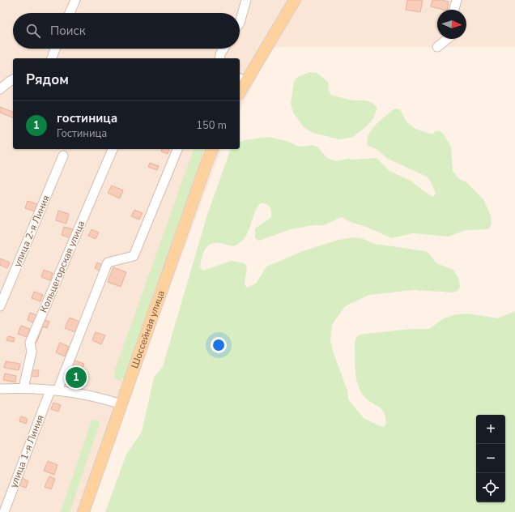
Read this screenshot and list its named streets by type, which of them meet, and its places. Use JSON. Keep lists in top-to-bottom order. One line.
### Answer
{"streets":{"main road":["Шоссейная улица"],"street":["улица 2-я Линия","Кольцегорская улица","улица 1-я Линия"]},"north":"right","page":{"search":"Поиск","heading":"Рядом","list":[{"mark":"1","name":"гостиница","note":"Гостиница","value":"150 m"}],"pins":"1","map_buttons":["+","−"]}}
